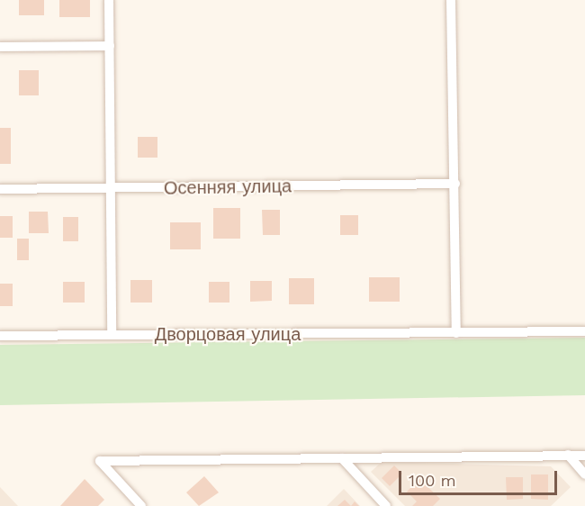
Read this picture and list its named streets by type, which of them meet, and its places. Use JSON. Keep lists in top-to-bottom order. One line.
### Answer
{"streets":{"street":["Осенняя улица","Дворцовая улица"]},"scale_bar":"100 m"}
